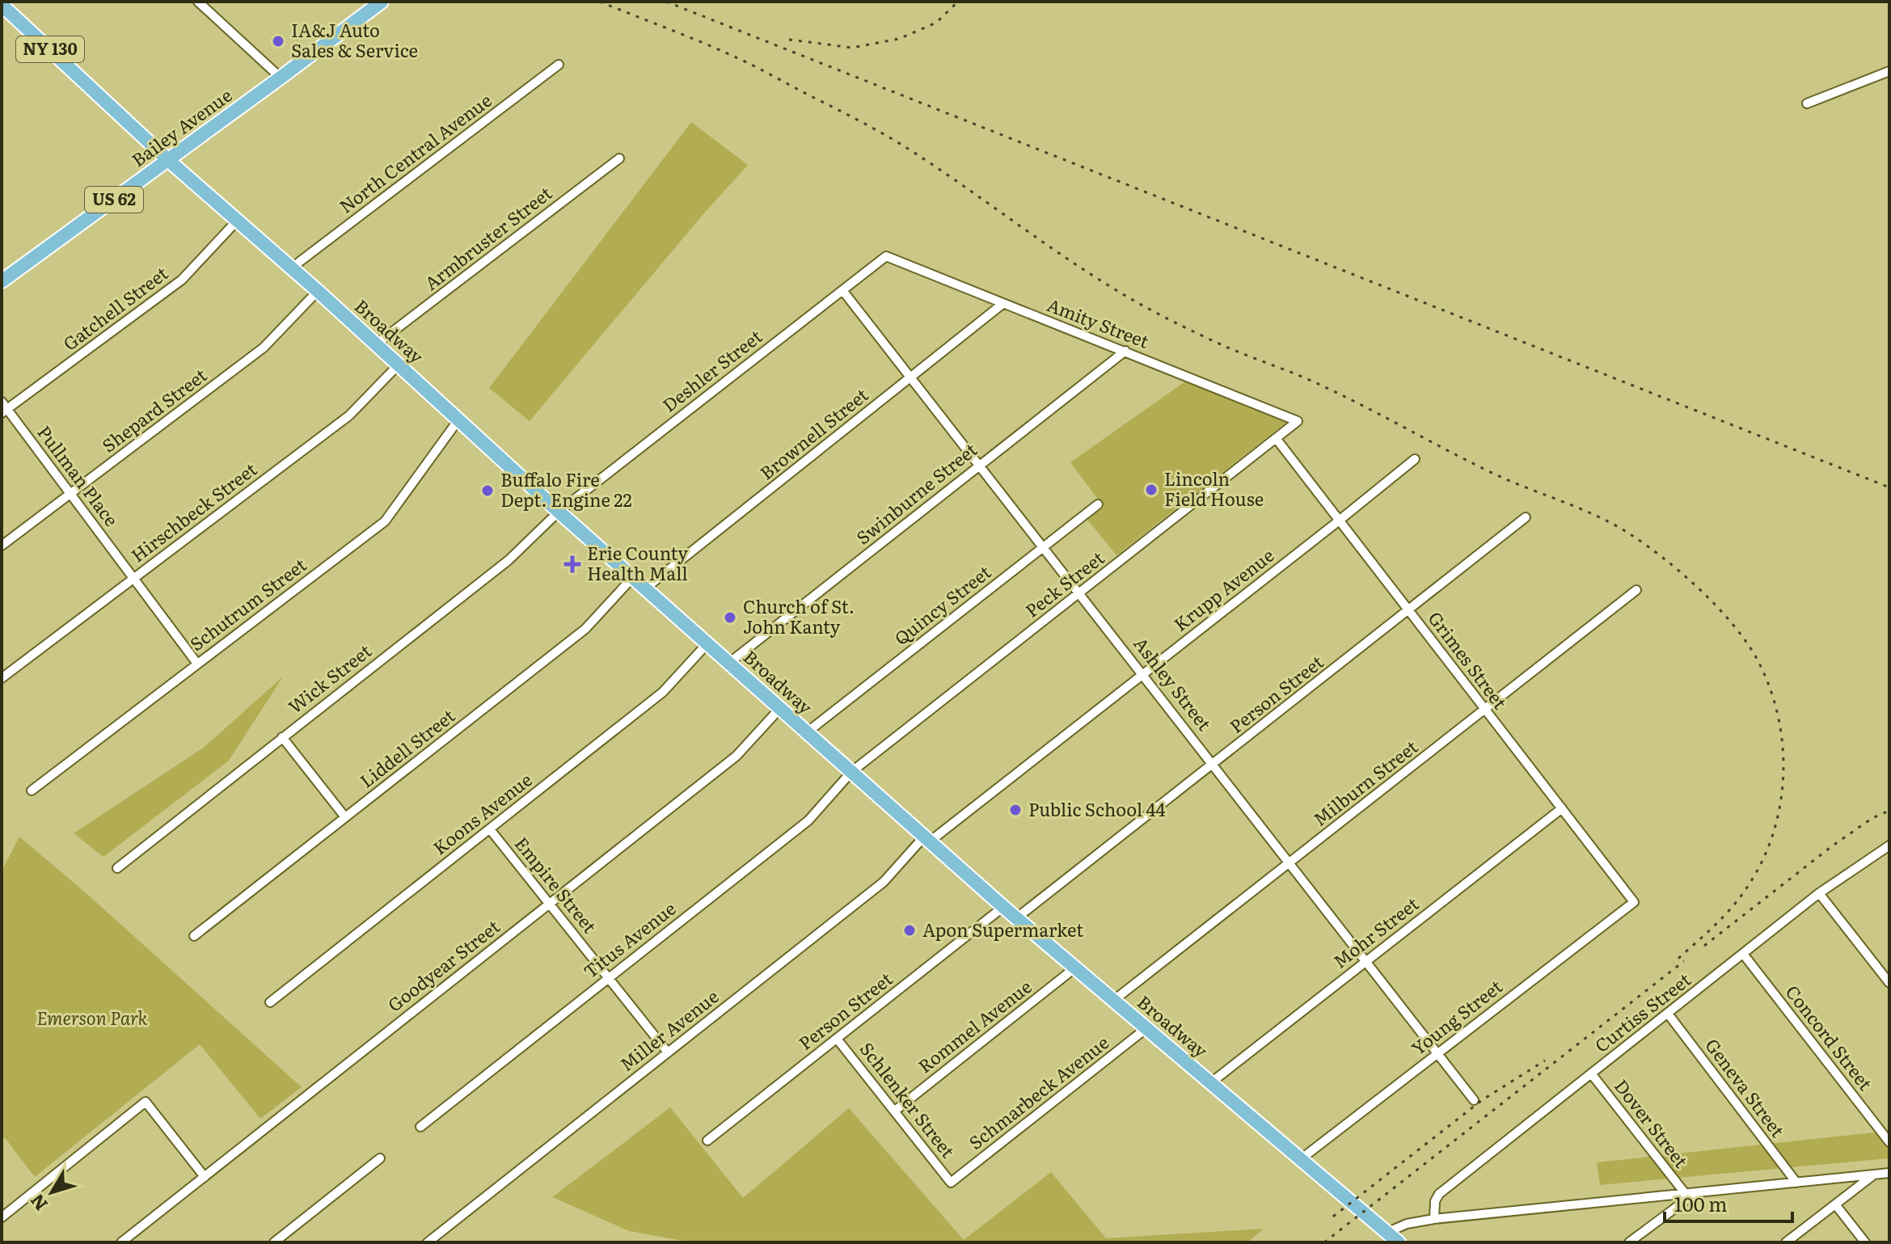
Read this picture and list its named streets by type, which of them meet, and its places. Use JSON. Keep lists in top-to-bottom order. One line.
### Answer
{"streets":{"main road":["NY 130","Bailey Avenue","US 62","Broadway"],"street":["North Central Avenue","Armbruster Street","Gatchell Street","Amity Street","Deshler Street","Shepard Street","Brownell Street","Pullman Place","Swinburne Street","Hirschbeck Street","Peck Street","Krupp Avenue","Schutrum Street","Quincy Street","Grimes Street","Wick Street","Ashley Street","Person Street","Liddell Street","Milburn Street","Koons Avenue","Empire Street","Mohr Street","Titus Avenue","Goodyear Street","Curtiss Street","Young Street","Rommel Avenue","Miller Avenue","Concord Street","Geneva Street","Schmarbeck Avenue","Schlenker Street","Dover Street"]},"crossings":[["Bailey Avenue","Broadway"],["North Central Avenue","Broadway"],["Armbruster Street","Broadway"],["Gatchell Street","Broadway"],["Gatchell Street","Pullman Place"],["Amity Street","Deshler Street"],["Amity Street","Brownell Street"],["Amity Street","Swinburne Street"],["Amity Street","Peck Street"],["Broadway","Deshler Street"],["Broadway","Shepard Street"],["Broadway","Brownell Street"],["Broadway","Swinburne Street"],["Broadway","Hirschbeck Street"],["Broadway","Peck Street"],["Broadway","Krupp Avenue"],["Broadway","Schutrum Street"],["Broadway","Quincy Street"],["Broadway","Wick Street"],["Broadway","Person Street"],["Broadway","Liddell Street"],["Broadway","Milburn Street"],["Broadway","Koons Avenue"],["Broadway","Mohr Street"],["Broadway","Titus Avenue"],["Broadway","Goodyear Street"],["Broadway","Young Street"],["Broadway","Rommel Avenue"],["Broadway","Miller Avenue"],["Broadway","Schmarbeck Avenue"],["Deshler Street","Wick Street"],["Deshler Street","Ashley Street"],["Shepard Street","Pullman Place"],["Brownell Street","Ashley Street"],["Pullman Place","Hirschbeck Street"],["Pullman Place","Schutrum Street"],["Swinburne Street","Ashley Street"],["Peck Street","Grimes Street"],["Peck Street","Ashley Street"],["Peck Street","Titus Avenue"],["Krupp Avenue","Grimes Street"],["Krupp Avenue","Ashley Street"],["Krupp Avenue","Miller Avenue"],["Quincy Street","Ashley Street"],["Grimes Street","Person Street"],["Grimes Street","Milburn Street"],["Grimes Street","Mohr Street"],["Grimes Street","Young Street"],["Ashley Street","Person Street"],["Ashley Street","Milburn Street"],["Ashley Street","Mohr Street"],["Ashley Street","Young Street"],["Person Street","Schlenker Street"],["Koons Avenue","Empire Street"],["Empire Street","Titus Avenue"],["Empire Street","Goodyear Street"],["Empire Street","Miller Avenue"],["Curtiss Street","Concord Street"],["Curtiss Street","Geneva Street"],["Curtiss Street","Dover Street"],["Rommel Avenue","Schlenker Street"],["Schmarbeck Avenue","Schlenker Street"]],"parks":["Emerson Park"],"places":{"other":["IA&J Auto Sales & Service","Lincoln Field House","Buffalo Fire Dept. Engine 22","Church of St. John Kanty","Public School 44","Apon Supermarket"],"health":["Erie County Health Mall"]},"scale_bar":"100 m","north":"bottom left"}
